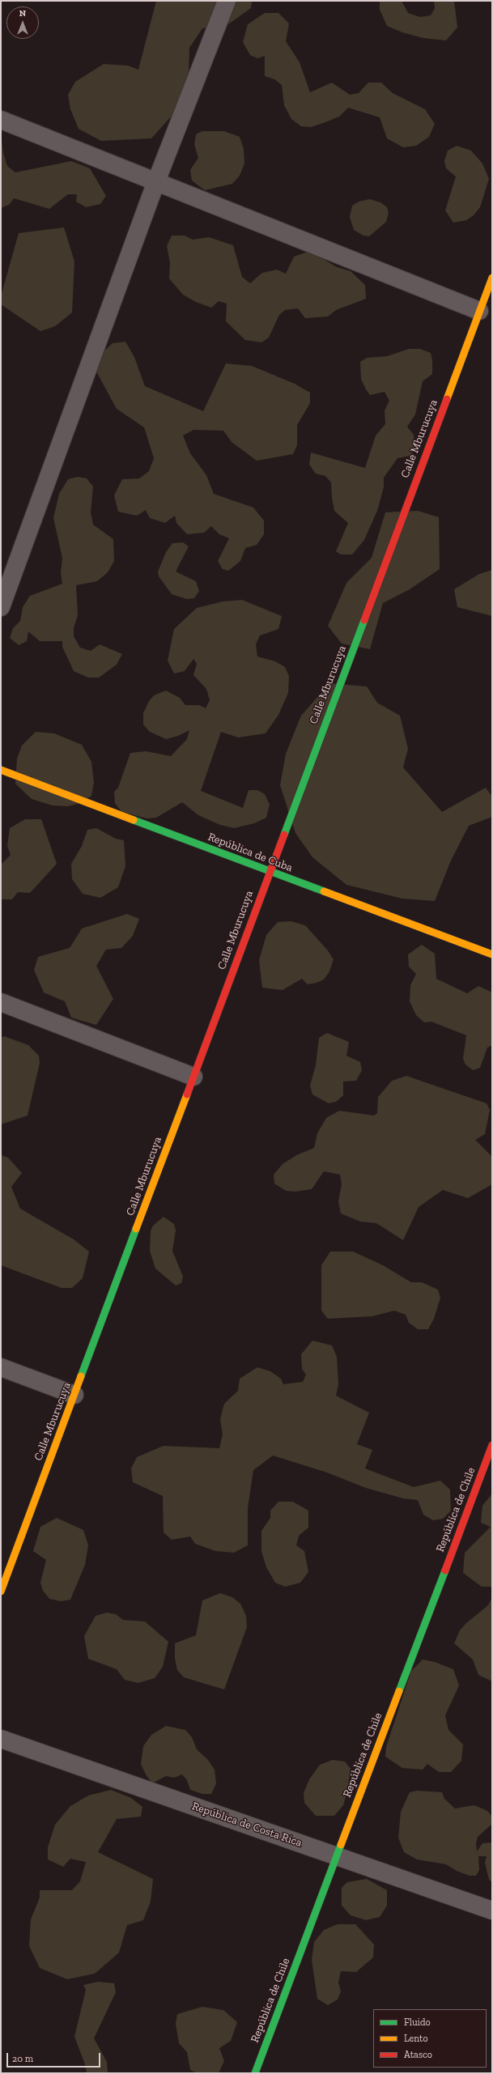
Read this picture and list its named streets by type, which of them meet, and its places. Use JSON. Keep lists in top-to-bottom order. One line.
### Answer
{"streets":{"street":["Calle Mburucuya","República de Cuba","República de Chile","República de Costa Rica"]},"crossings":[["Calle Mburucuya","República de Cuba"],["República de Chile","República de Costa Rica"]],"legend":["Fluido","Lento","Atasco"],"scale_bar":"20 m","north":"top"}
